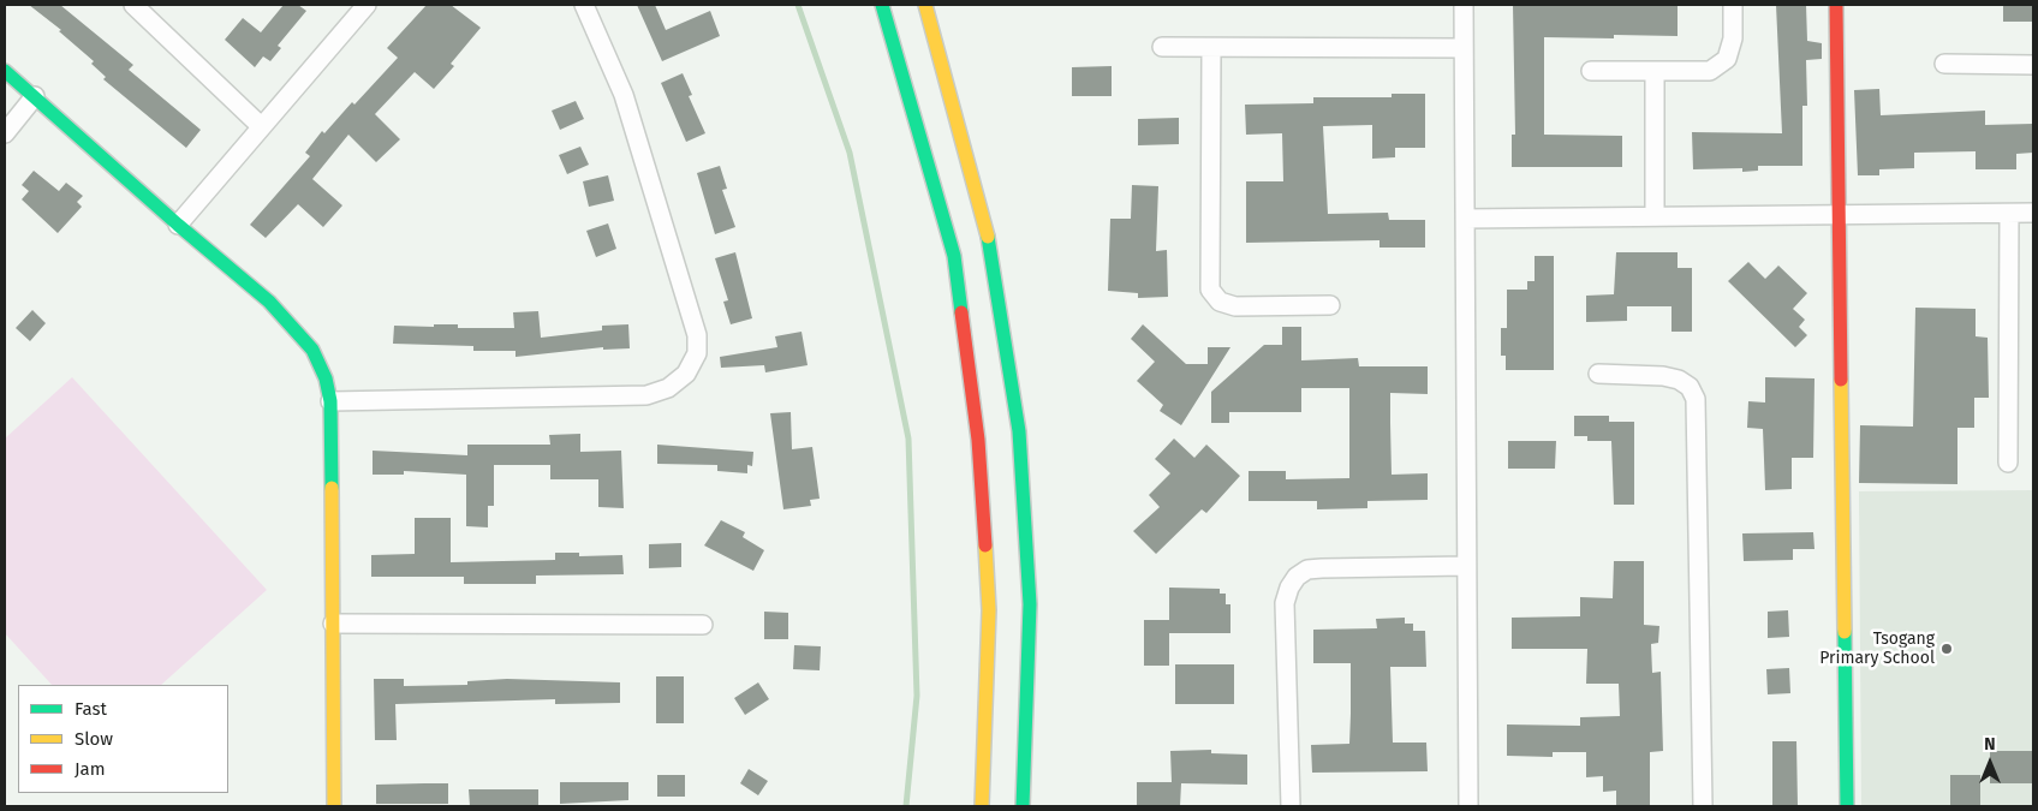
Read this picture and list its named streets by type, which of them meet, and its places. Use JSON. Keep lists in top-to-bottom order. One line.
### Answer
{"places":["Tsogang Primary School"],"legend":["Fast","Slow","Jam"],"north":"top"}
